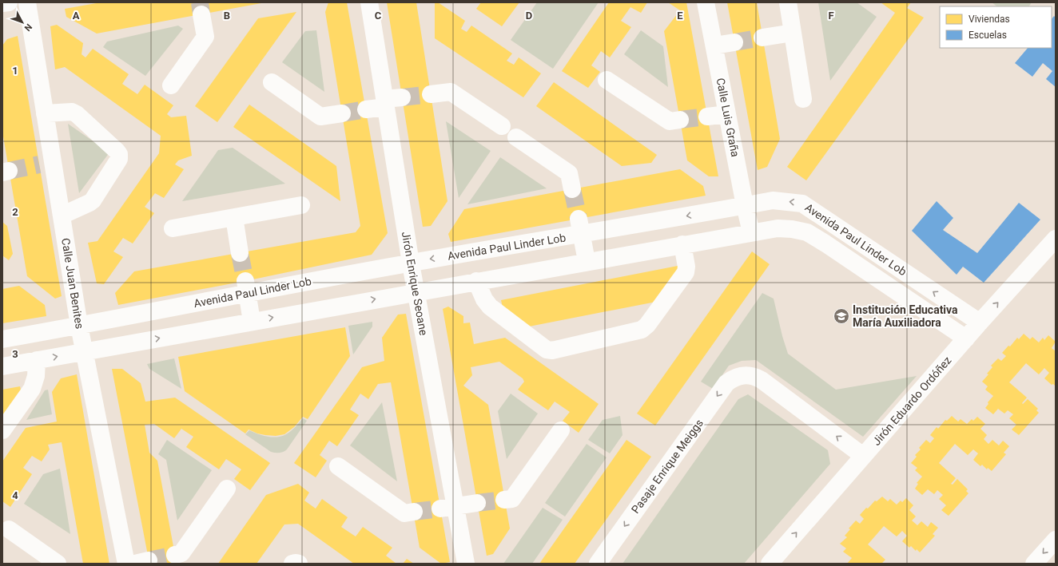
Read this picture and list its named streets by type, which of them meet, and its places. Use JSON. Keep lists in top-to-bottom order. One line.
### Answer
{"streets":{"street":["Calle Luis Graña","Avenida Paul Linder Lob","Calle Juan Benites","Jirón Enrique Seoane","Jirón Eduardo Ordóñez","Pasaje Enrique Meiggs"]},"crossings":[["Calle Luis Graña","Avenida Paul Linder Lob"],["Avenida Paul Linder Lob","Calle Juan Benites"],["Avenida Paul Linder Lob","Jirón Enrique Seoane"],["Avenida Paul Linder Lob","Jirón Eduardo Ordóñez"],["Jirón Eduardo Ordóñez","Pasaje Enrique Meiggs"]],"one_way":["Jirón Eduardo Ordóñez"],"places":{"school or university":["Institución Educativa María Auxiliadora"]},"legend":["Viviendas","Escuelas"],"north":"bottom right","grid":{"columns":["A","B","C","D","E","F"],"rows":["1","2","3","4"]}}
